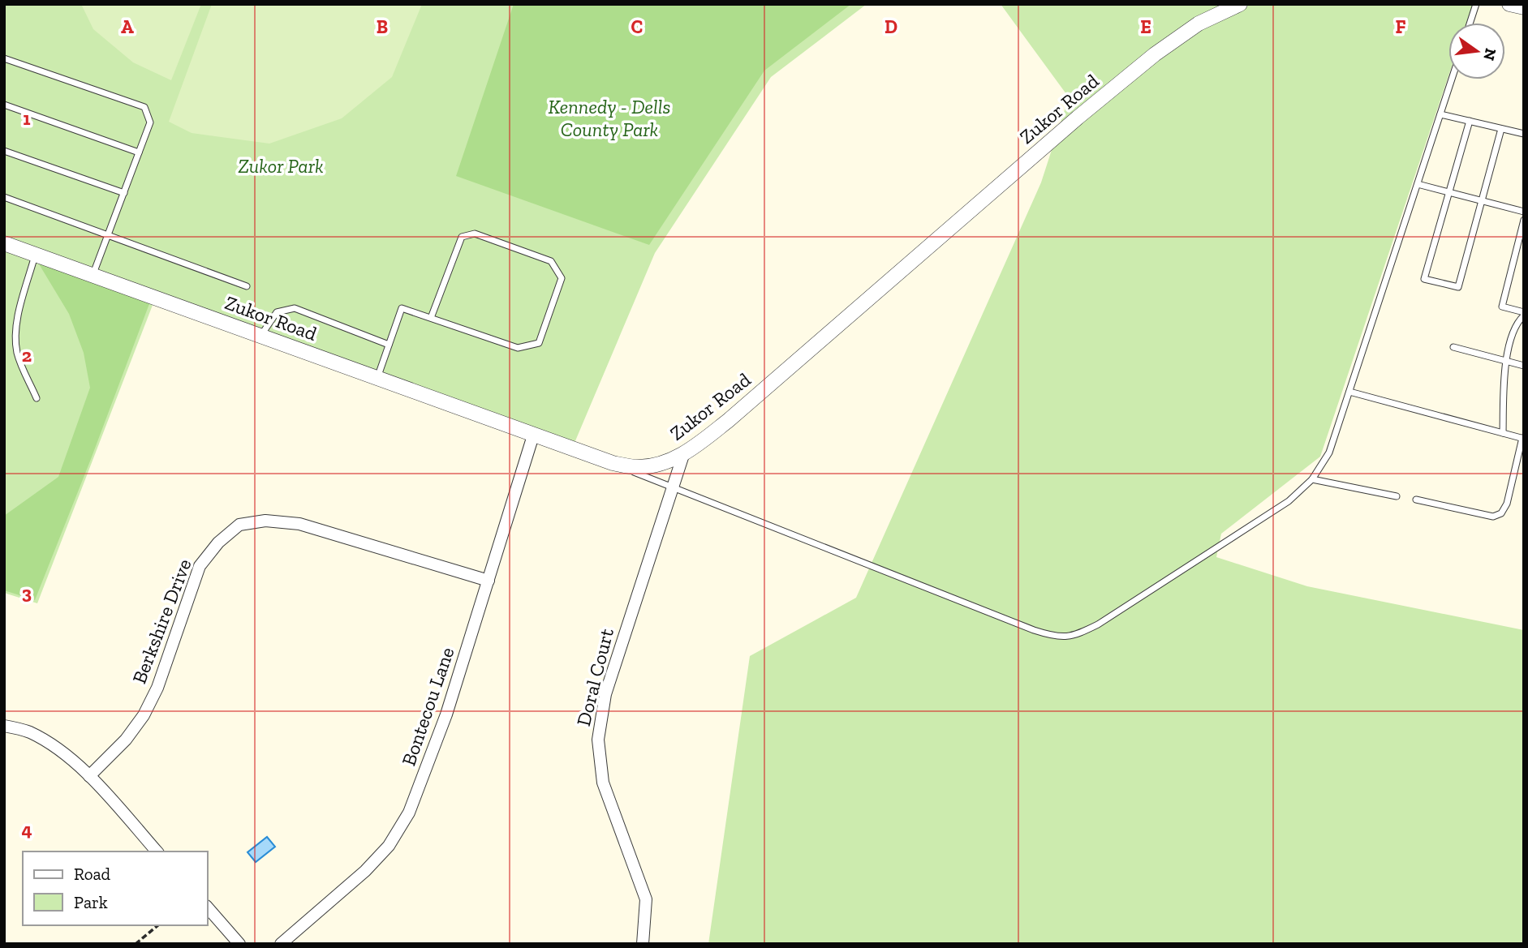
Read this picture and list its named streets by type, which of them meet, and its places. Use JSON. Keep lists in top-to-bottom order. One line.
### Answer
{"streets":{"street":["Zukor Road","Berkshire Drive","Doral Court","Bontecou Lane"]},"crossings":[["Zukor Road","Doral Court"],["Zukor Road","Bontecou Lane"],["Berkshire Drive","Bontecou Lane"]],"parks":["Kennedy - Dells County Park","Zukor Park"],"legend":["Road","Park"],"north":"right","grid":{"columns":["A","B","C","D","E","F"],"rows":["1","2","3","4"]}}
